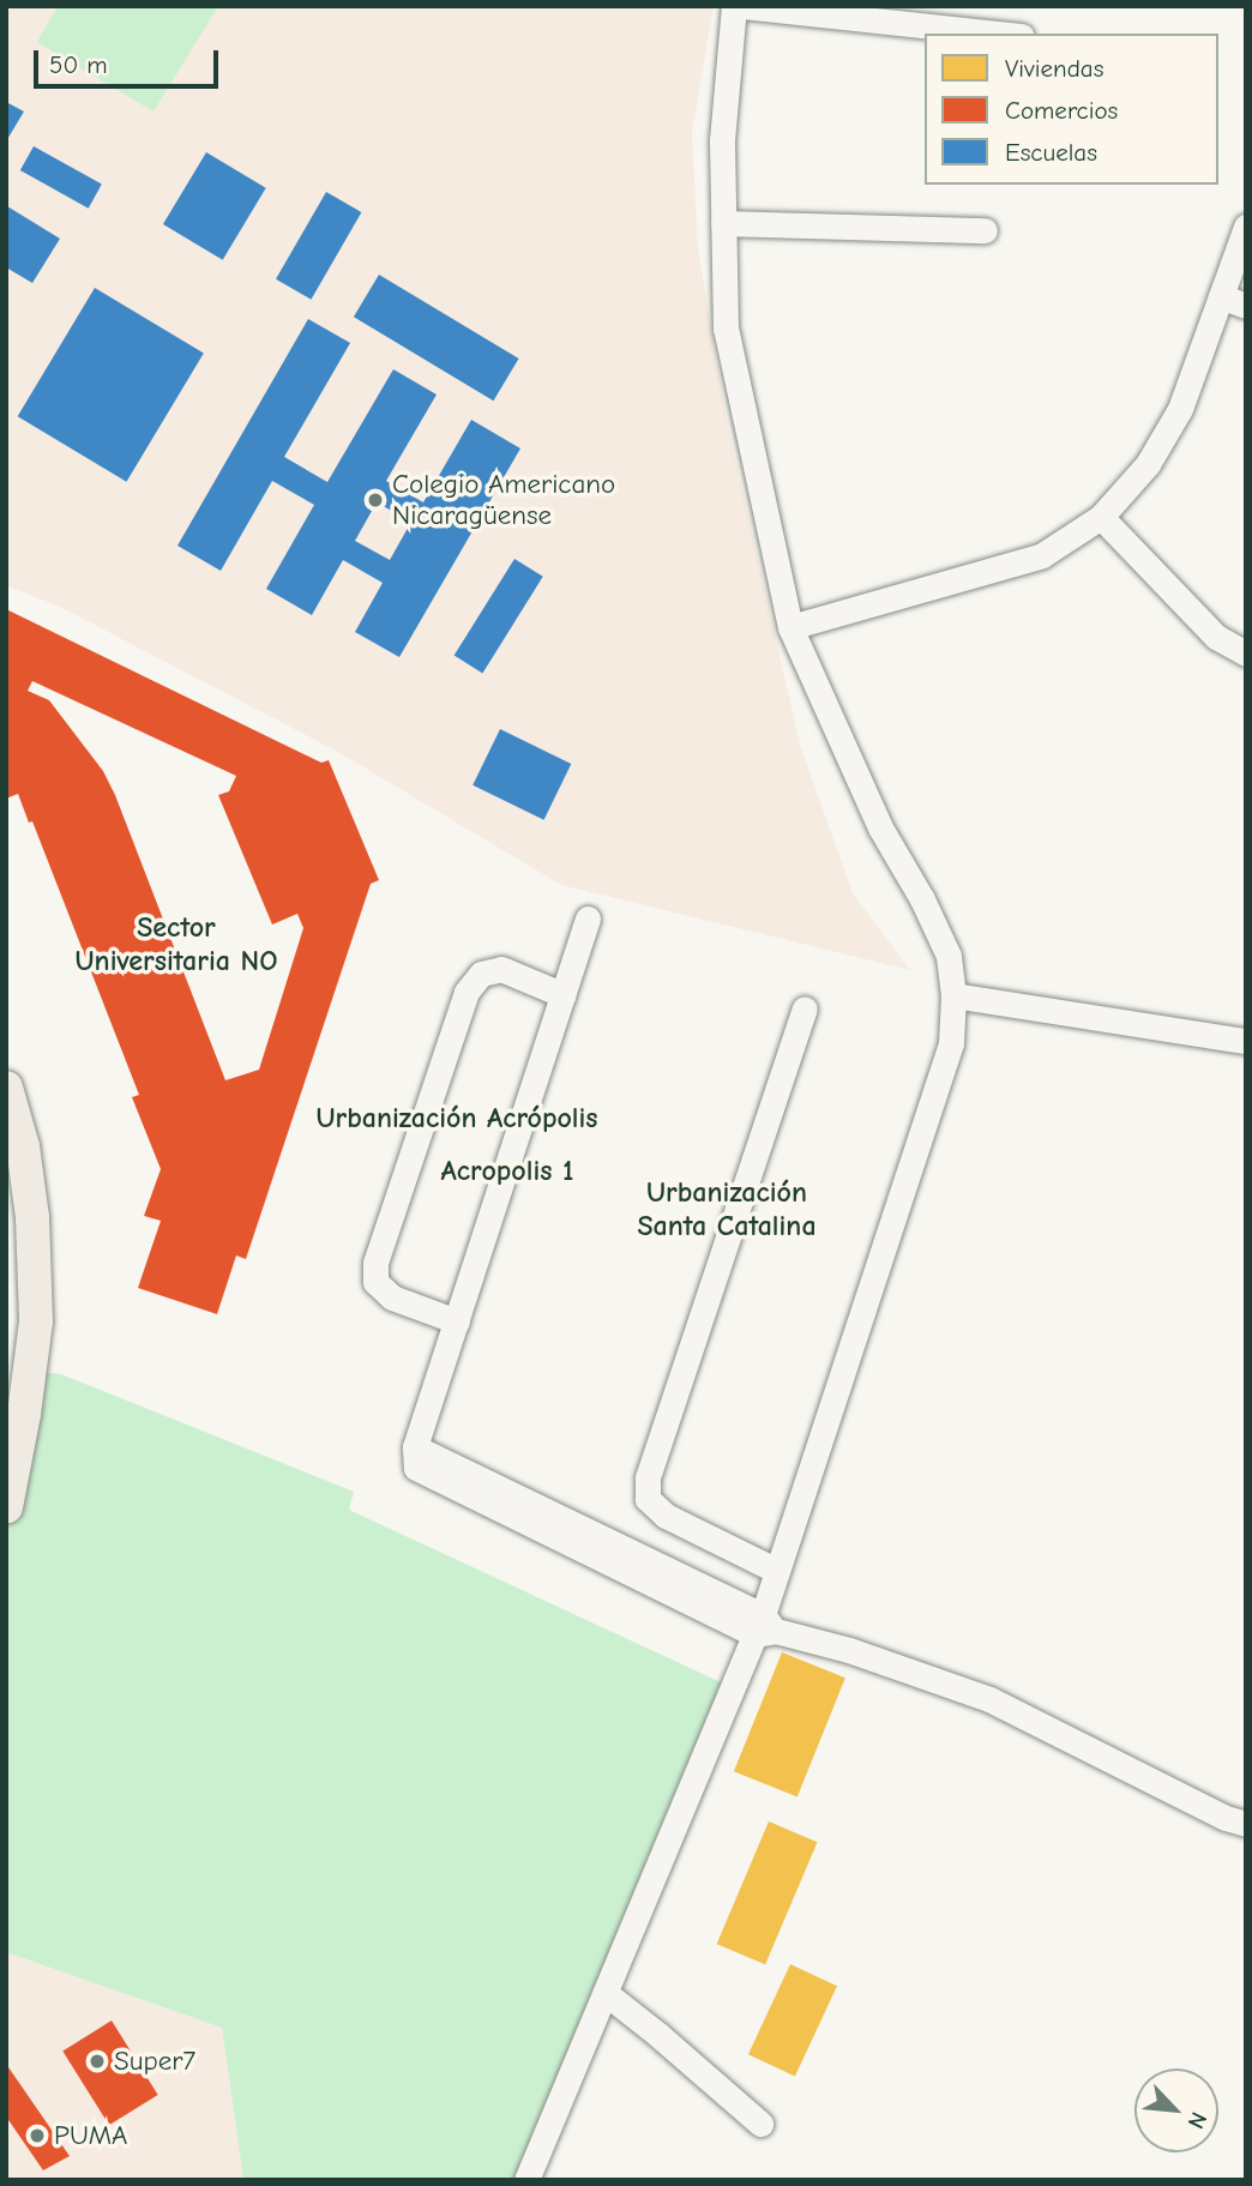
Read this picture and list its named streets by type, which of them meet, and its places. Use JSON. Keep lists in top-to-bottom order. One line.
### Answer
{"districts":["Sector Universitaria NO","Urbanización Acrópolis","Acropolis 1","Urbanización Santa Catalina"],"places":["Colegio Americano Nicaragüense","Super7","PUMA"],"legend":["Viviendas","Comercios","Escuelas"],"scale_bar":"50 m","north":"bottom right"}
